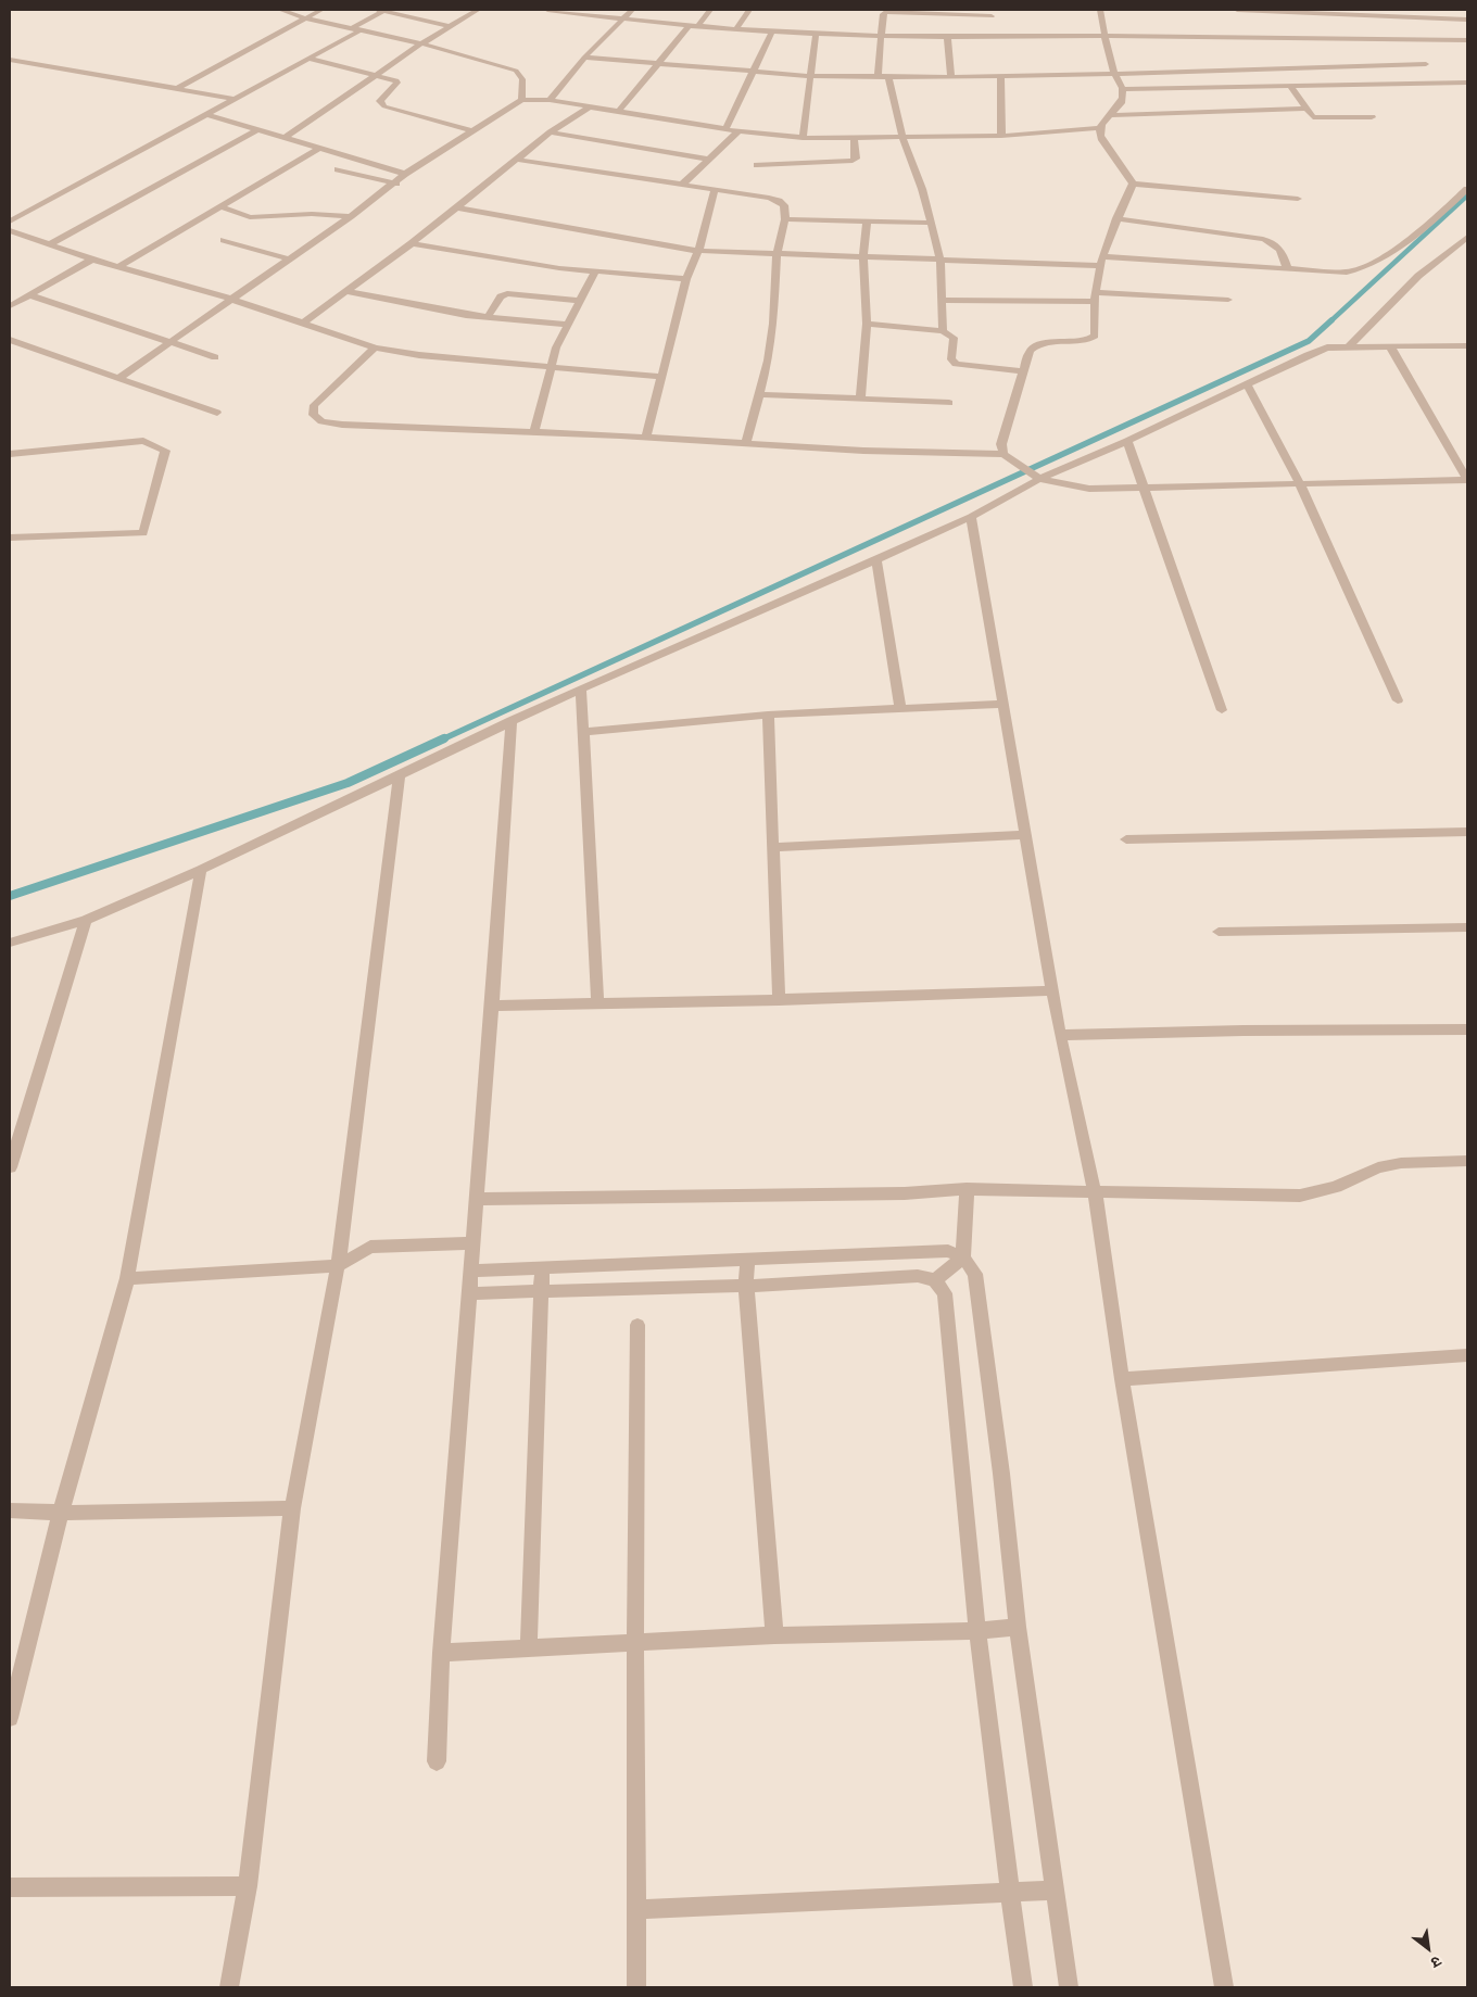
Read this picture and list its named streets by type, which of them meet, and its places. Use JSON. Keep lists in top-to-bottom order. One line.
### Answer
{"north":"bottom right"}
